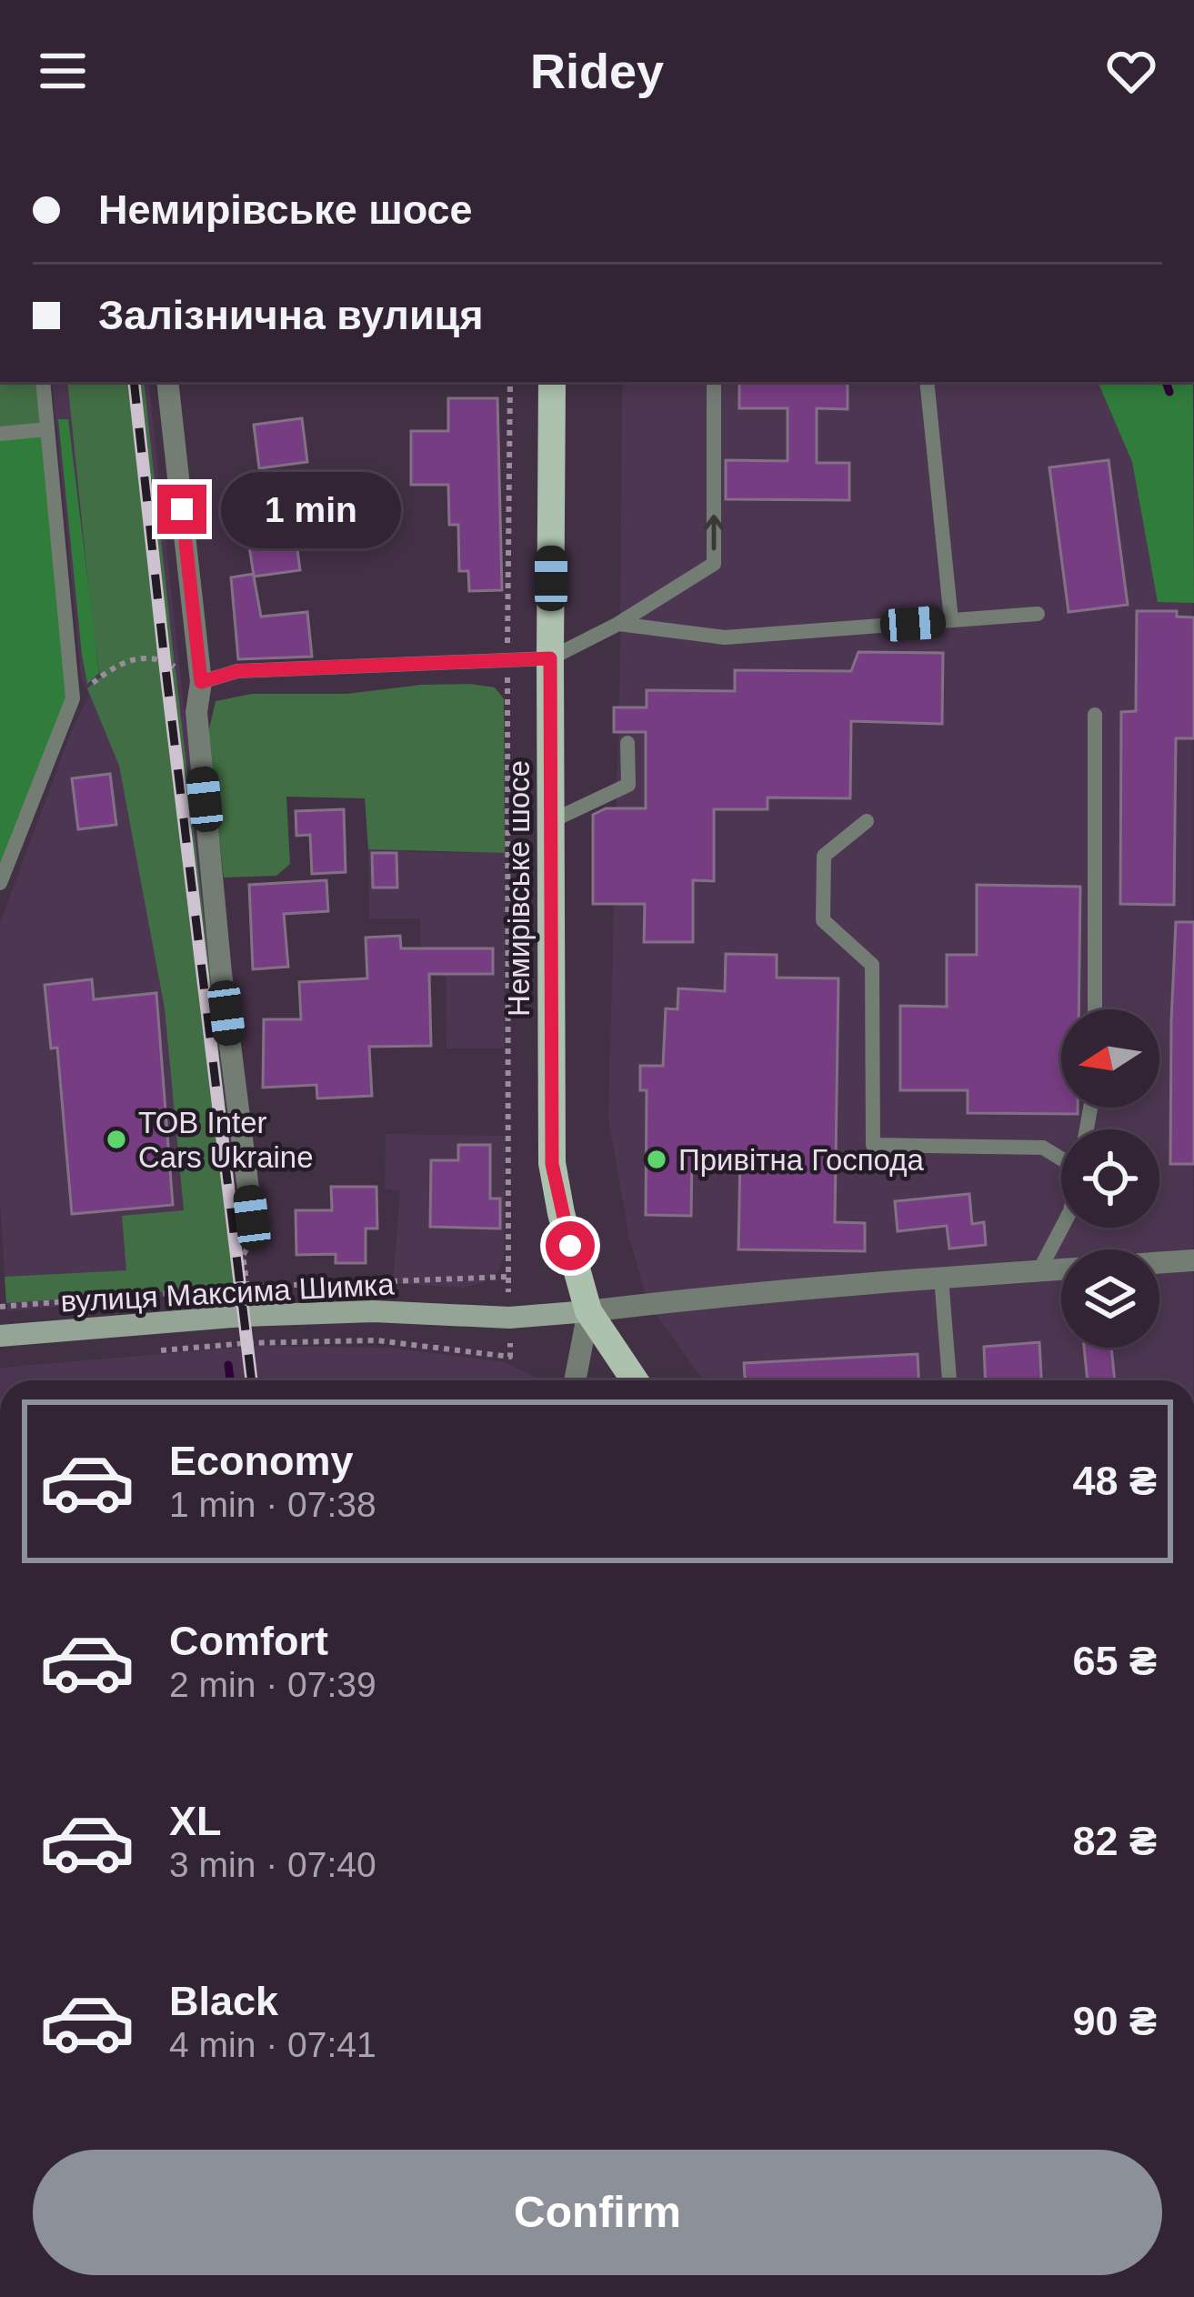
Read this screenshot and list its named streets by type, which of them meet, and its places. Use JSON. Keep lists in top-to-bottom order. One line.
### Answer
{"streets":{"main road":["Немирівське шосе","вулиця Максима Шимка"]},"crossings":[["Немирівське шосе","вулиця Максима Шимка"]],"places":["ТОВ Inter Cars Ukraine","Привітна Господа"],"north":"left","page":{"header":"Ridey","banner":["Немирівське шосе","Залізнична вулиця"],"bubble":"1 min","list":[{"name":"Economy","note":"1 min · 07:38","value":"48 ₴"},{"name":"Comfort","note":"2 min · 07:39","value":"65 ₴"},{"name":"XL","note":"3 min · 07:40","value":"82 ₴"},{"name":"Black","note":"4 min · 07:41","value":"90 ₴"}],"buttons":"Confirm"}}
